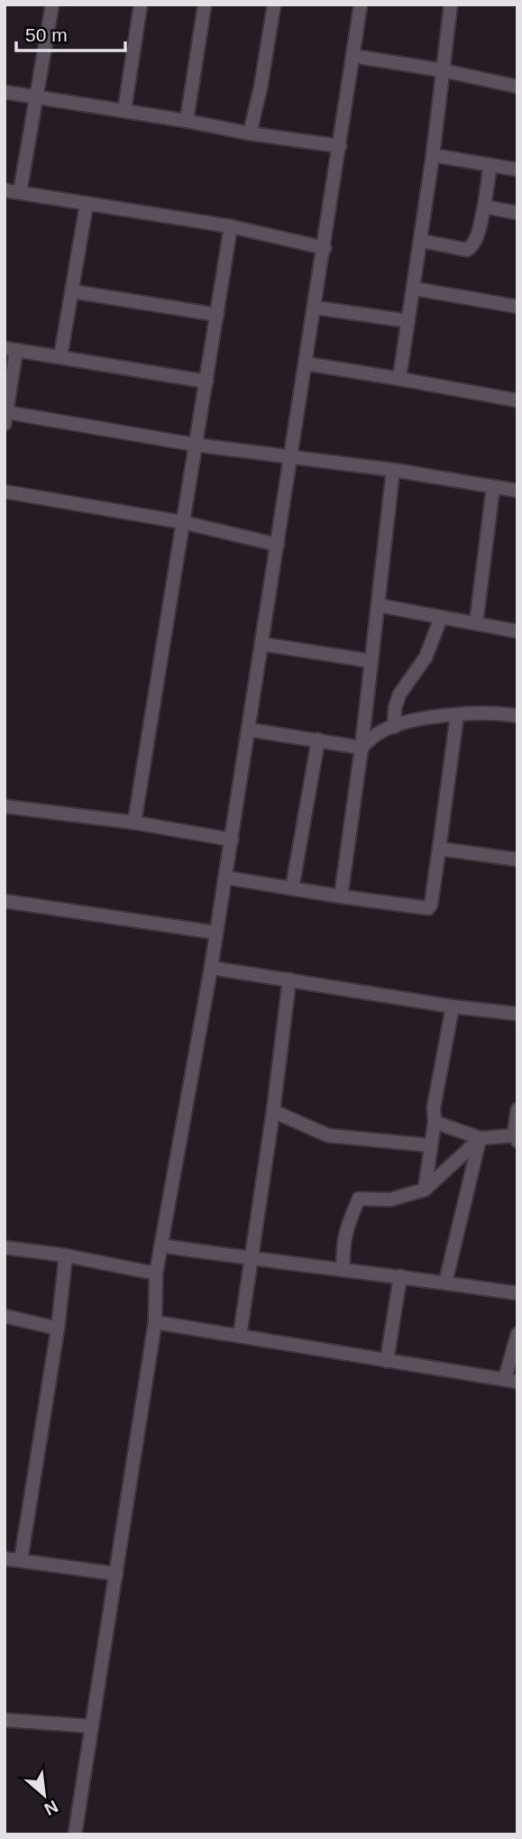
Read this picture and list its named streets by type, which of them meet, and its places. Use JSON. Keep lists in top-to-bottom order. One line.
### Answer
{"scale_bar":"50 m","north":"bottom right"}
